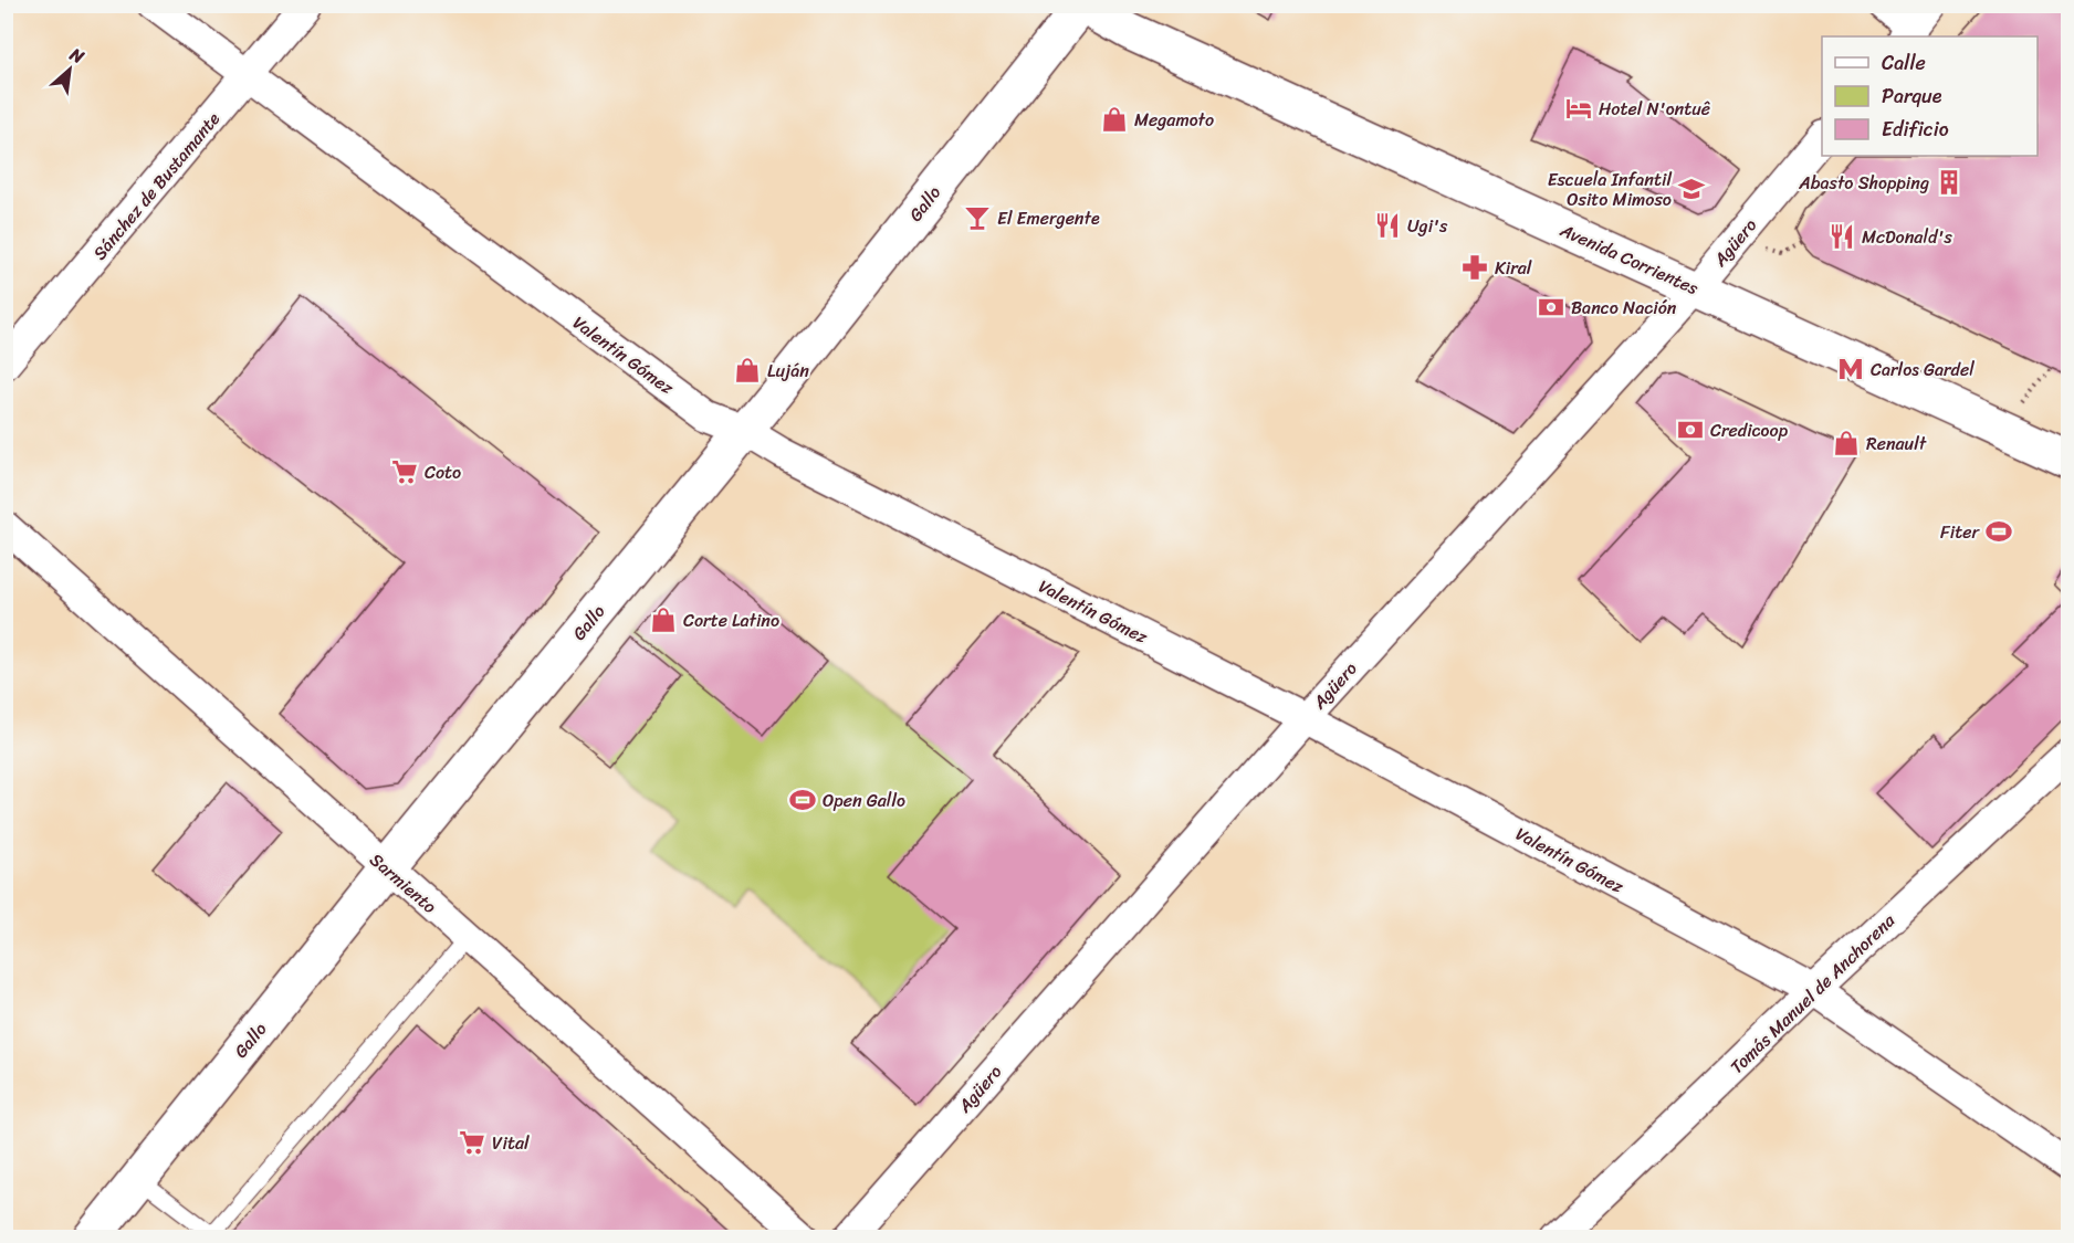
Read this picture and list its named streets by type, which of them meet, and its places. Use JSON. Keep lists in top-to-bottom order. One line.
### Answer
{"streets":{"main road":["Gallo","Avenida Corrientes"],"street":["Sánchez de Bustamante","Agüero","Valentín Gómez","Sarmiento","Tomás Manuel de Anchorena"]},"crossings":[["Sánchez de Bustamante","Valentín Gómez"],["Gallo","Avenida Corrientes"],["Gallo","Valentín Gómez"],["Gallo","Sarmiento"],["Agüero","Avenida Corrientes"],["Agüero","Valentín Gómez"],["Valentín Gómez","Tomás Manuel de Anchorena"]],"places":{"hotel":["Hotel N'ontuê"],"shop":["Megamoto","Luján","Renault","Corte Latino"],"building":["Abasto Shopping"],"school or university":["Escuela Infantil Osito Mimoso"],"bar":["El Emergente"],"restaurant":["Ugi's","McDonald's"],"pharmacy":["Kiral"],"bank":["Banco Nación","Credicoop"],"metro station":["Carlos Gardel"],"supermarket":["Coto","Vital"],"sports":["Fiter","Open Gallo"]},"legend":["Calle","Parque","Edificio"],"north":"top right"}
